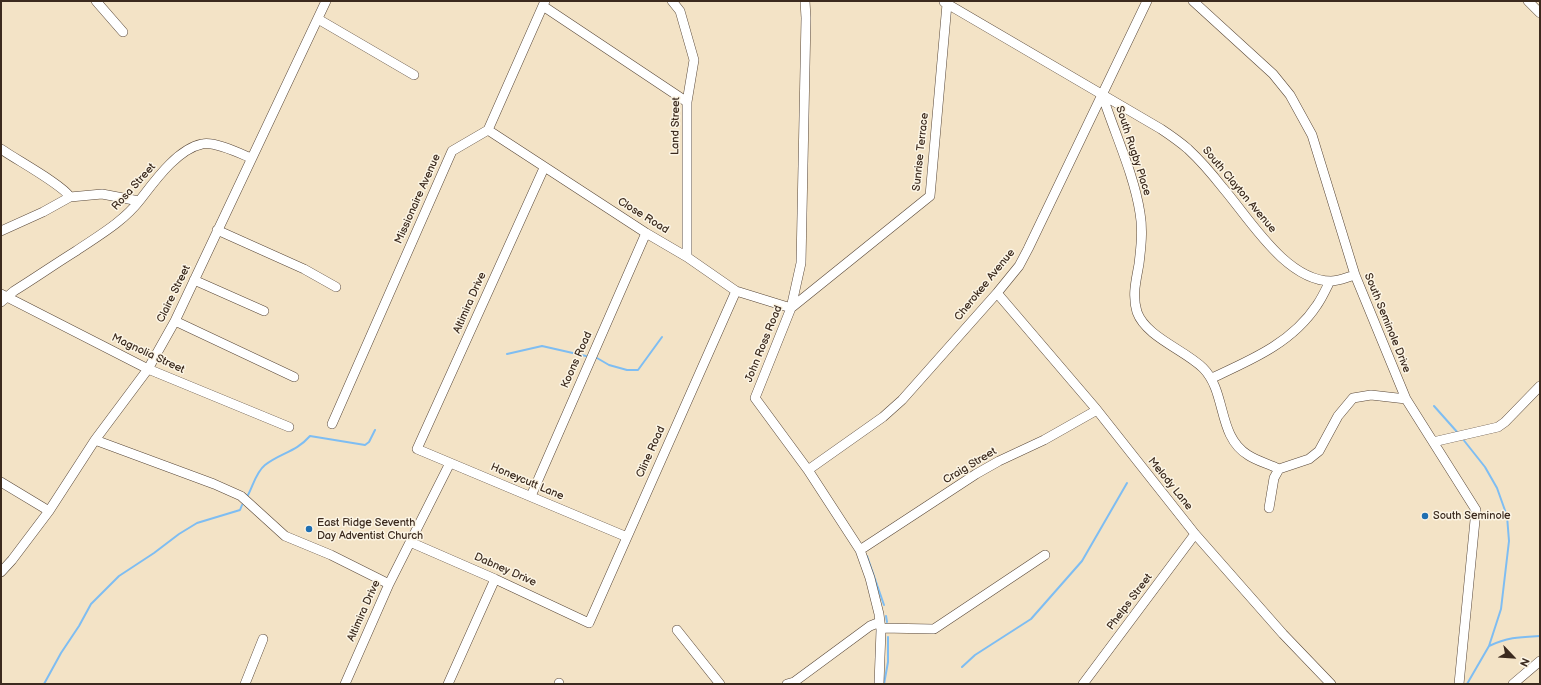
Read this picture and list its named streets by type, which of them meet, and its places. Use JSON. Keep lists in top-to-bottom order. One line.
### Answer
{"streets":{"street":["Land Street","South Rugby Place","Sunrise Terrace","Rosa Street","South Clayton Avenue","Missionaire Avenue","Close Road","Cherokee Avenue","Claire Street","Altimira Drive","South Seminole Drive","John Ross Road","Magnolia Street","Koons Road","Cline Road","Craig Street","Honeycutt Lane","Melody Lane","Dabney Drive","Phelps Street"]},"crossings":[["Land Street","Close Road"],["South Rugby Place","South Clayton Avenue"],["South Rugby Place","Cherokee Avenue"],["Sunrise Terrace","South Clayton Avenue"],["Sunrise Terrace","Close Road"],["Sunrise Terrace","John Ross Road"],["Rosa Street","Claire Street"],["Rosa Street","Magnolia Street"],["South Clayton Avenue","Cherokee Avenue"],["South Clayton Avenue","South Seminole Drive"],["Missionaire Avenue","Close Road"],["Close Road","Altimira Drive"],["Close Road","John Ross Road"],["Close Road","Koons Road"],["Close Road","Cline Road"],["Cherokee Avenue","John Ross Road"],["Cherokee Avenue","Melody Lane"],["Claire Street","Magnolia Street"],["Altimira Drive","Honeycutt Lane"],["Altimira Drive","Dabney Drive"],["John Ross Road","Craig Street"],["Koons Road","Honeycutt Lane"],["Cline Road","Honeycutt Lane"],["Cline Road","Dabney Drive"],["Craig Street","Melody Lane"],["Melody Lane","Phelps Street"]],"places":["South Seminole","East Ridge Seventh Day Adventist Church"],"north":"bottom right"}
